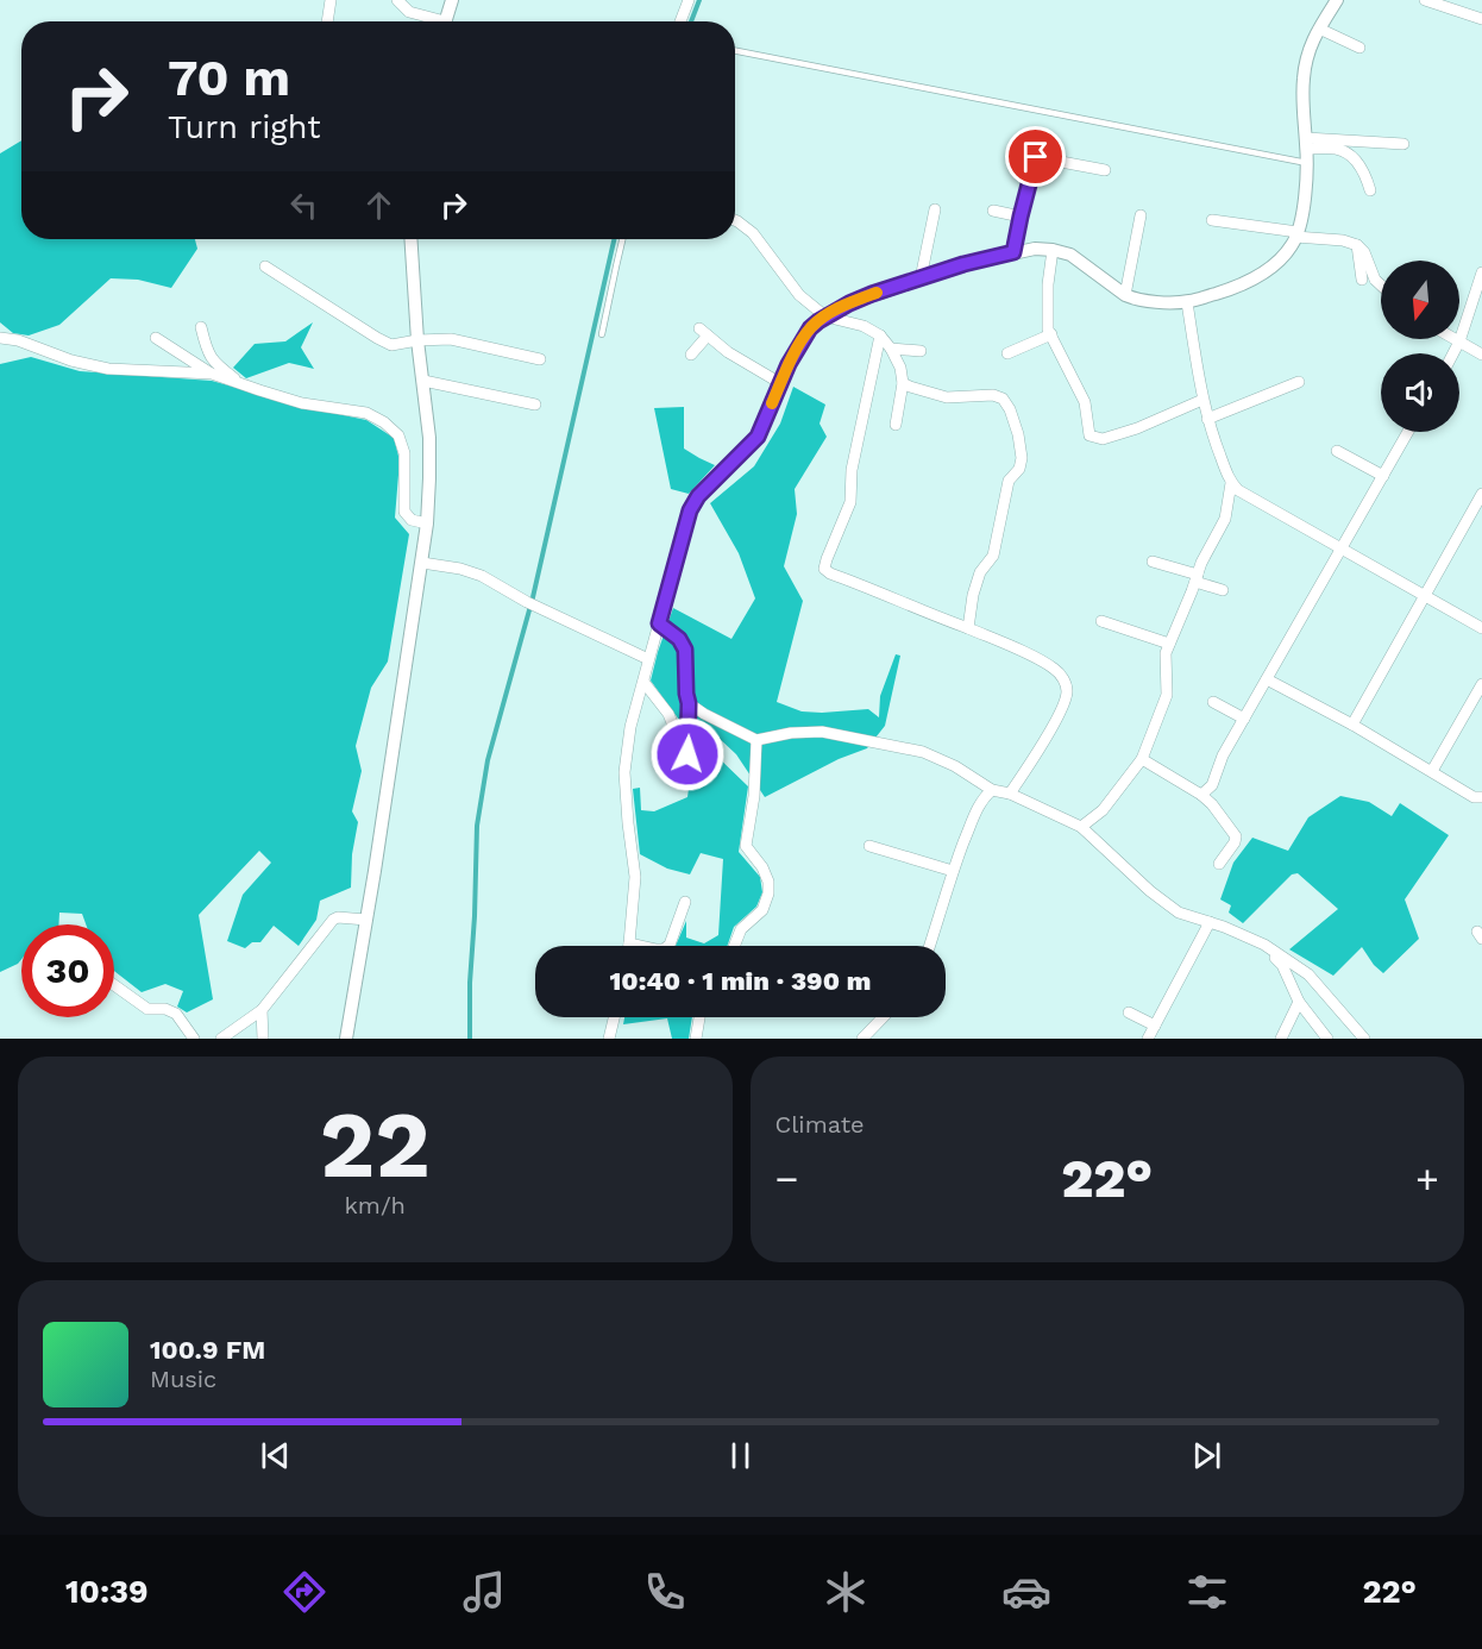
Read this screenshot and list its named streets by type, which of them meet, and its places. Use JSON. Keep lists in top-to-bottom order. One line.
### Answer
{"north":"bottom","page":{"turn":["70 m","Turn right"],"limit":"30","trip":"10:40 · 1 min · 390 m","tile":[["22","km/h"],"Climate"],"heat":["−","22°","+"],"song":["100.9 FM","Music"],"tabs":["10:39","22°"]}}
